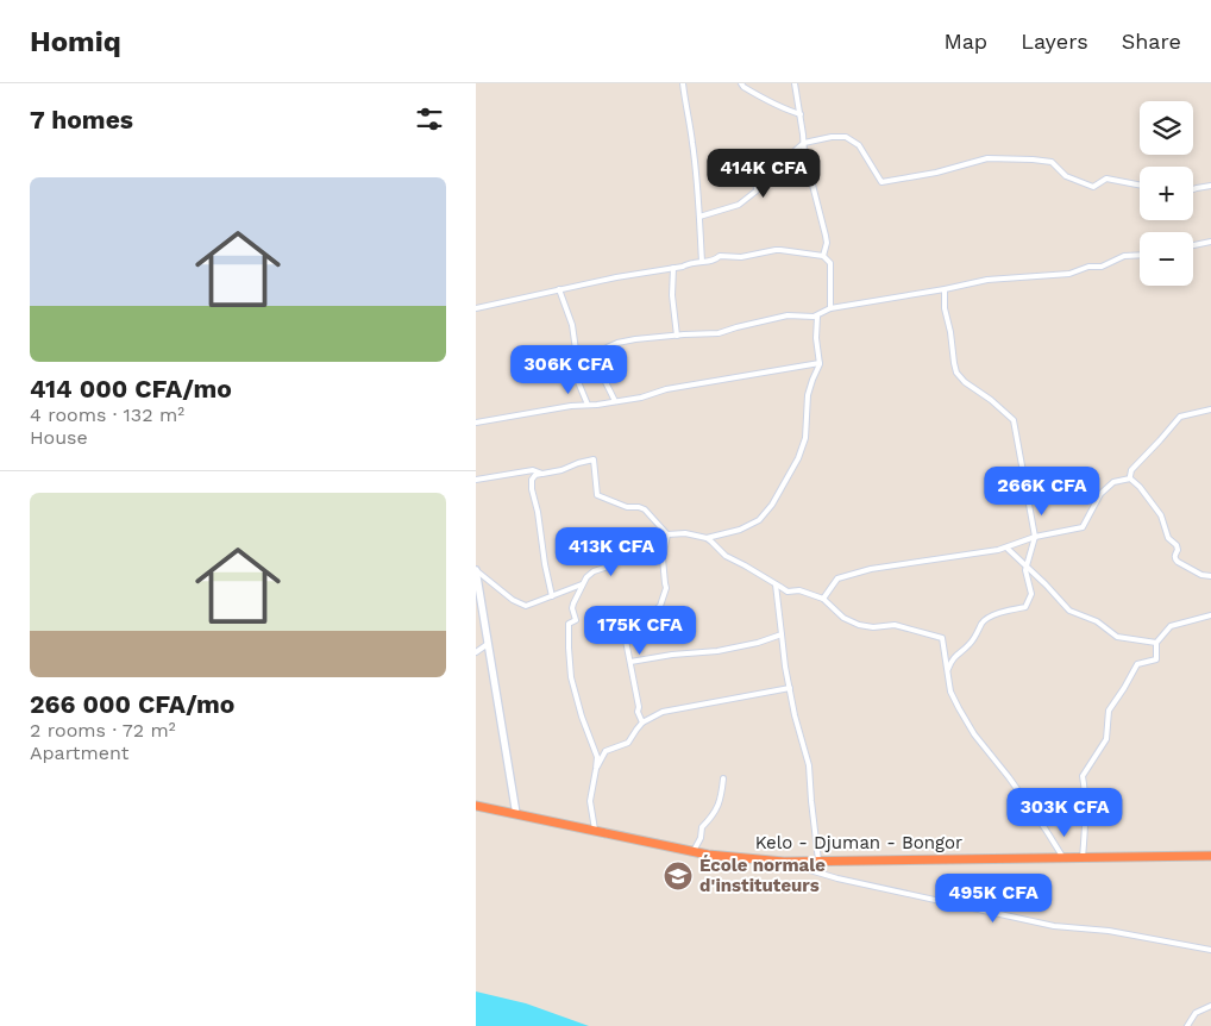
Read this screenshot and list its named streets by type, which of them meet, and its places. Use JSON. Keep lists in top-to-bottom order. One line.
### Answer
{"streets":{"highway":["Kelo - Djuman - Bongor"]},"places":{"school or university":["École normale d'instituteurs"]},"page":{"header":"Homiq","nav":["Map","Layers","Share"],"heading":"7 homes","map_buttons":["+","−"],"price":["414K CFA","306K CFA","266K CFA","413K CFA","175K CFA","303K CFA","495K CFA"],"list":[{"name":"414 000 CFA/mo","note":"4 rooms · 132 m² · House"},{"name":"266 000 CFA/mo","note":"2 rooms · 72 m² · Apartment"}]}}
